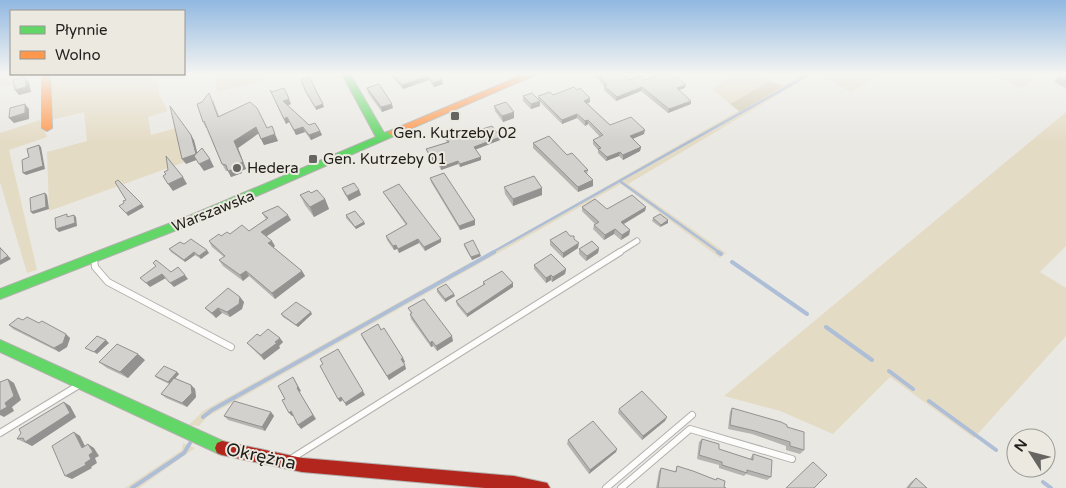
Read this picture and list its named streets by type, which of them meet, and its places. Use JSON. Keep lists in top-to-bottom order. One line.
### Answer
{"streets":{"street":["Warszawska","Okrężna"]},"places":{"transit":["Gen. Kutrzeby 02","Gen. Kutrzeby 01"],"other":["Hedera"]},"legend":["Płynnie","Wolno"],"north":"top left"}
